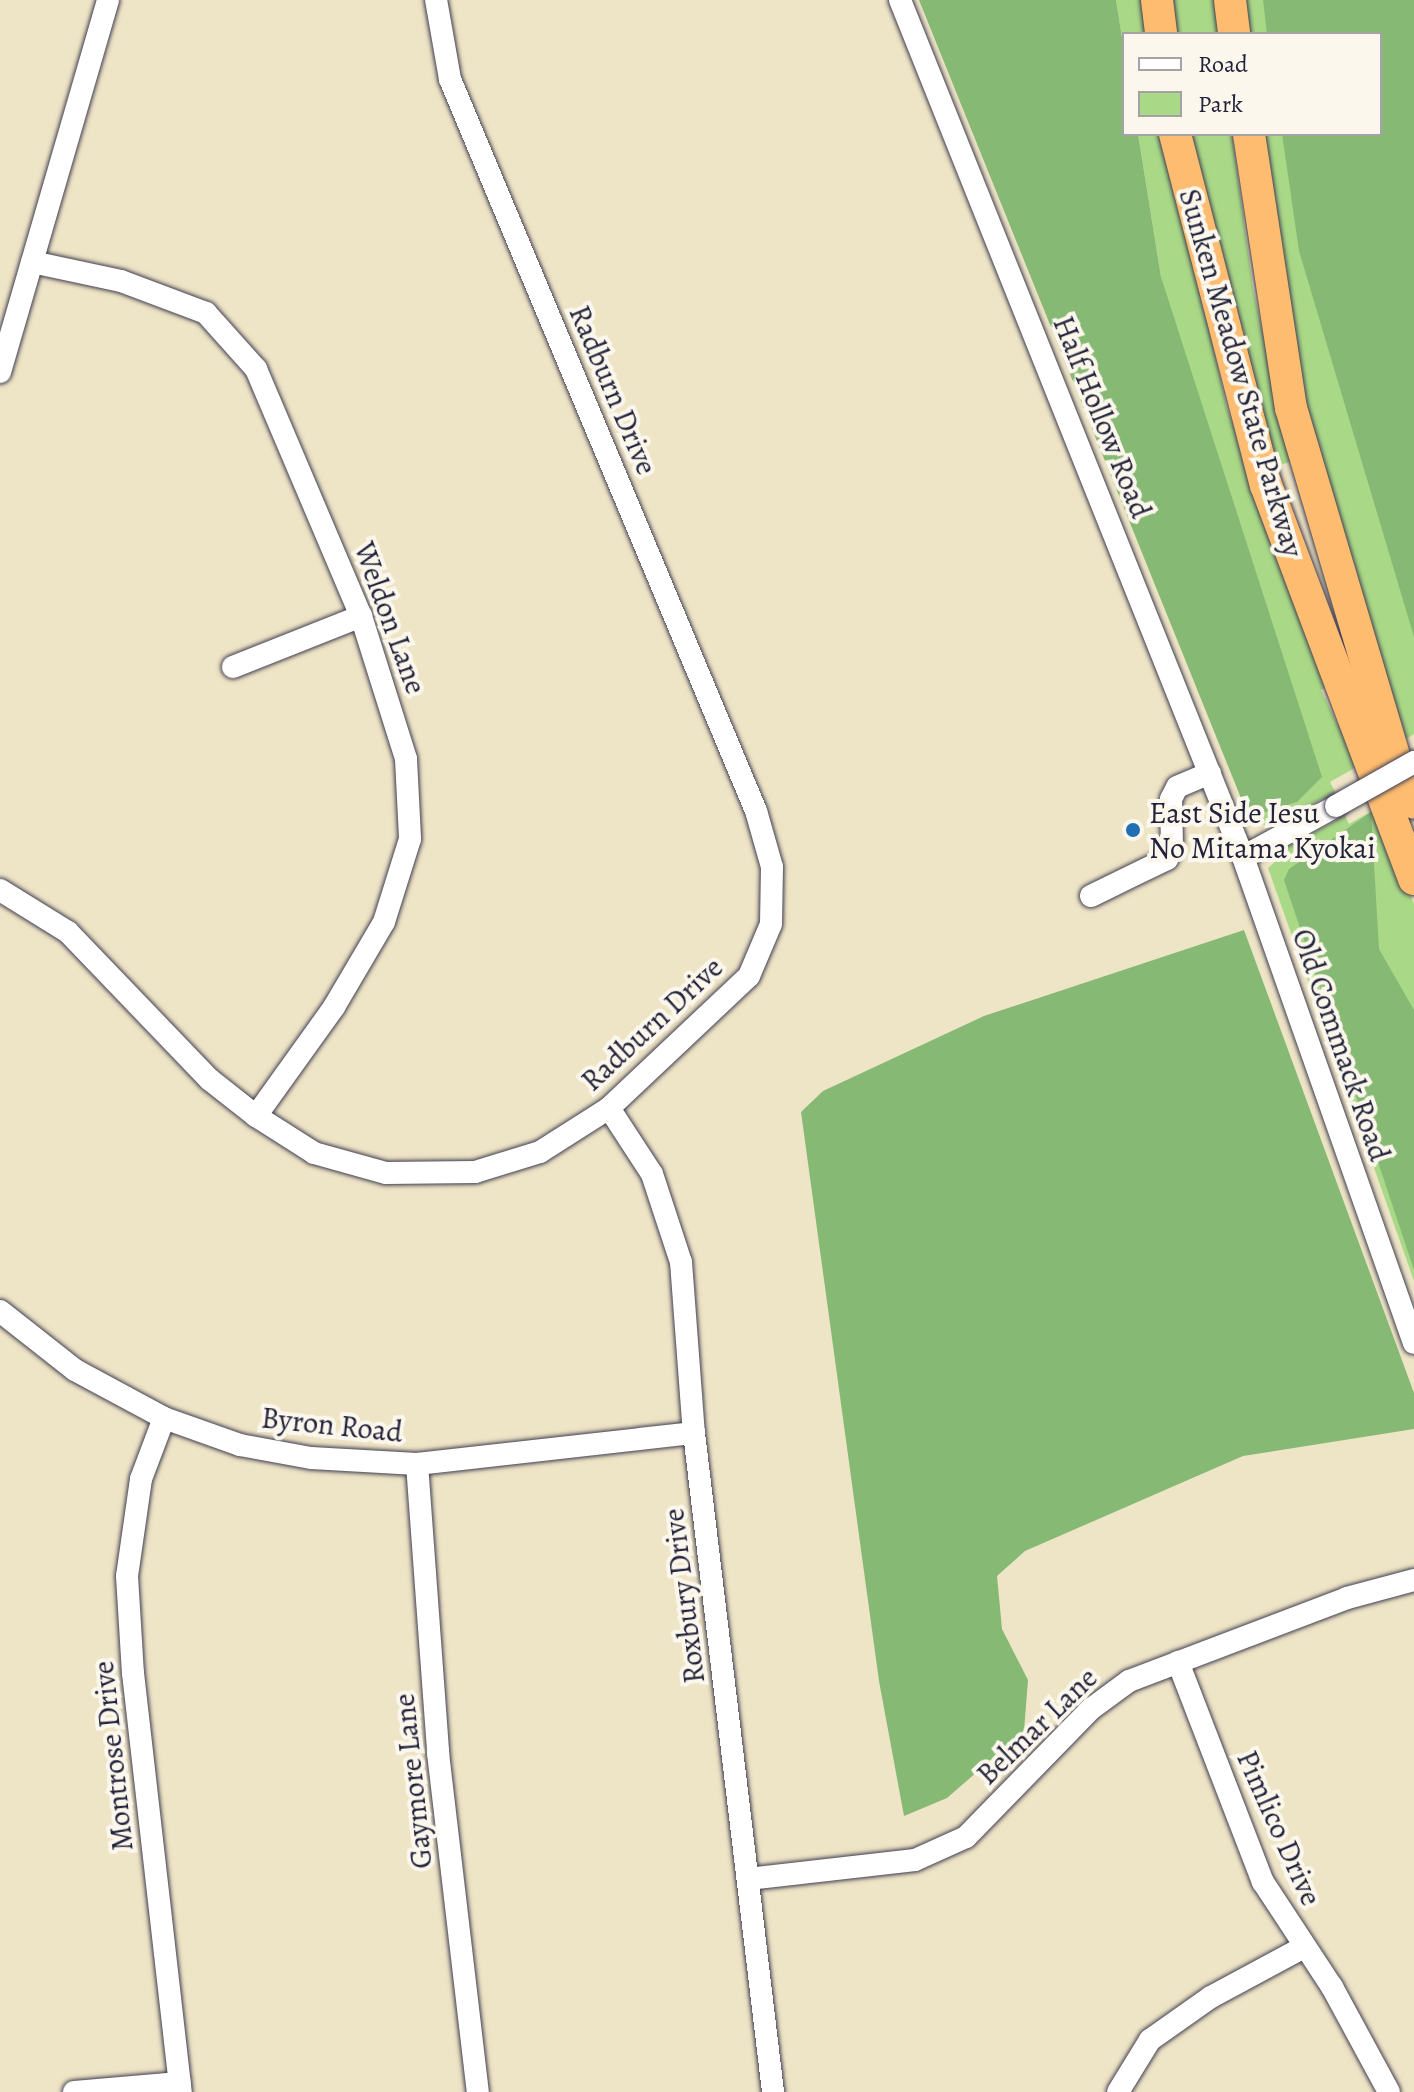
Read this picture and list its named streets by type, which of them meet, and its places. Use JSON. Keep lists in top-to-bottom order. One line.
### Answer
{"streets":{"highway":["Sunken Meadow State Parkway"],"street":["Radburn Drive","Half Hollow Road","Weldon Lane","Old Commack Road","Byron Road","Roxbury Drive","Belmar Lane","Montrose Drive","Gaymore Lane","Pimlico Drive"]},"crossings":[["Radburn Drive","Weldon Lane"],["Radburn Drive","Roxbury Drive"],["Half Hollow Road","Old Commack Road"],["Byron Road","Roxbury Drive"],["Byron Road","Montrose Drive"],["Byron Road","Gaymore Lane"],["Roxbury Drive","Belmar Lane"],["Belmar Lane","Pimlico Drive"]],"places":["East Side Iesu No Mitama Kyokai"],"legend":["Road","Park"]}
